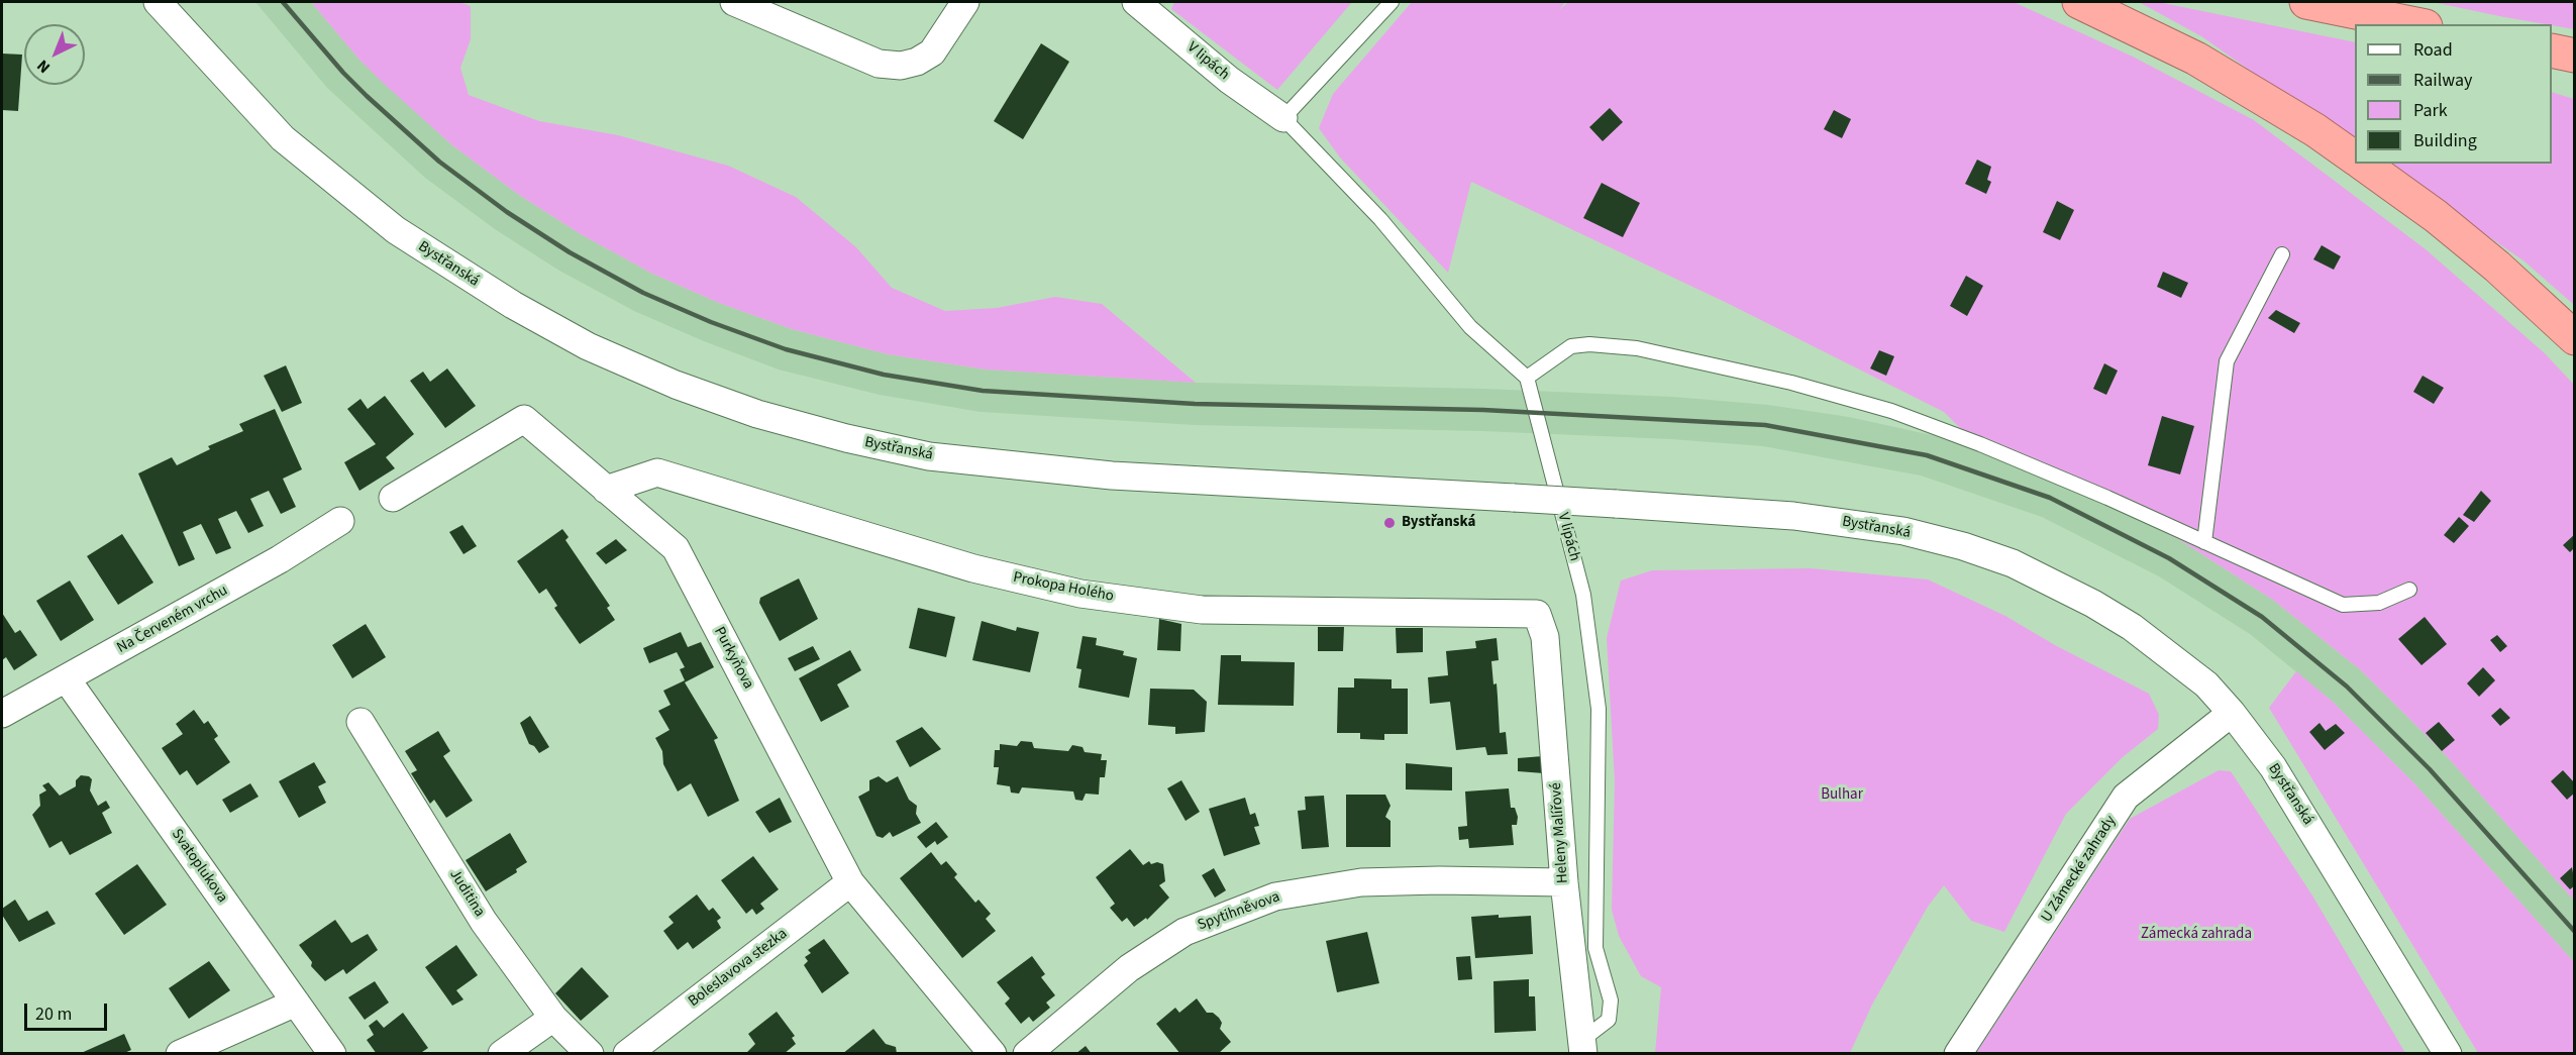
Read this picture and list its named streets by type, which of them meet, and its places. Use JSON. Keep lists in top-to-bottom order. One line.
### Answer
{"streets":{"street":["V lipách","Bystřanská","Prokopa Holého","Na Červeném vrchu","Purkyňova","Heleny Malířové","Svatoplukova","U Zámecké zahrady","Juditina","Spytihněvova","Boleslavova stezka"]},"crossings":[["V lipách","Heleny Malířové"],["Bystřanská","U Zámecké zahrady"],["Prokopa Holého","Purkyňova"],["Prokopa Holého","Heleny Malířové"],["Na Červeném vrchu","Svatoplukova"],["Purkyňova","Boleslavova stezka"],["Heleny Malířové","Spytihněvova"]],"parks":["Bulhar","Zámecká zahrada"],"places":["Bystřanská"],"legend":["Road","Railway","Park","Building"],"scale_bar":"20 m","north":"bottom left"}
